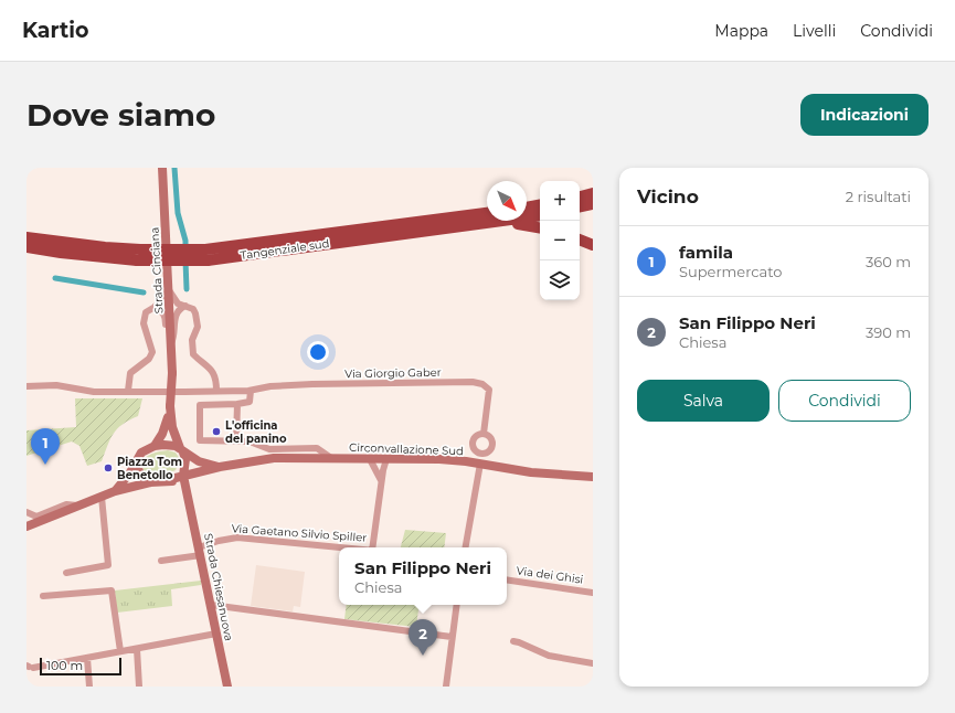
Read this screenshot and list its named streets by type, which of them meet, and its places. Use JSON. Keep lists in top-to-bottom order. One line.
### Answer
{"streets":{"highway":["Tangenziale sud"],"main road":["Strada Cinciana","Circonvallazione Sud","Strada Chiesanuova"],"street":["Via Giorgio Gaber","Via Gaetano Silvio Spiller","Via dei Ghisi"]},"crossings":[["Circonvallazione Sud","Via Gaetano Silvio Spiller"],["Via Gaetano Silvio Spiller","Strada Chiesanuova"]],"places":["L'officina del panino","Piazza Tom Benetollo"],"scale_bar":"100 m","north":"bottom right","page":{"header":"Kartio","nav":["Mappa","Livelli","Condividi"],"buttons":["Indicazioni",["Salva","Condividi"]],"title":"Dove siamo","heading":["Vicino","2 risultati"],"map_buttons":["+","−"],"list":[{"mark":"1","name":"famila","note":"Supermercato","value":"360 m"},{"mark":"2","name":"San Filippo Neri","note":"Chiesa","value":"390 m"}],"pins":["1","2"],"popup":["San Filippo Neri","Chiesa"],"scale":"100 m"}}
